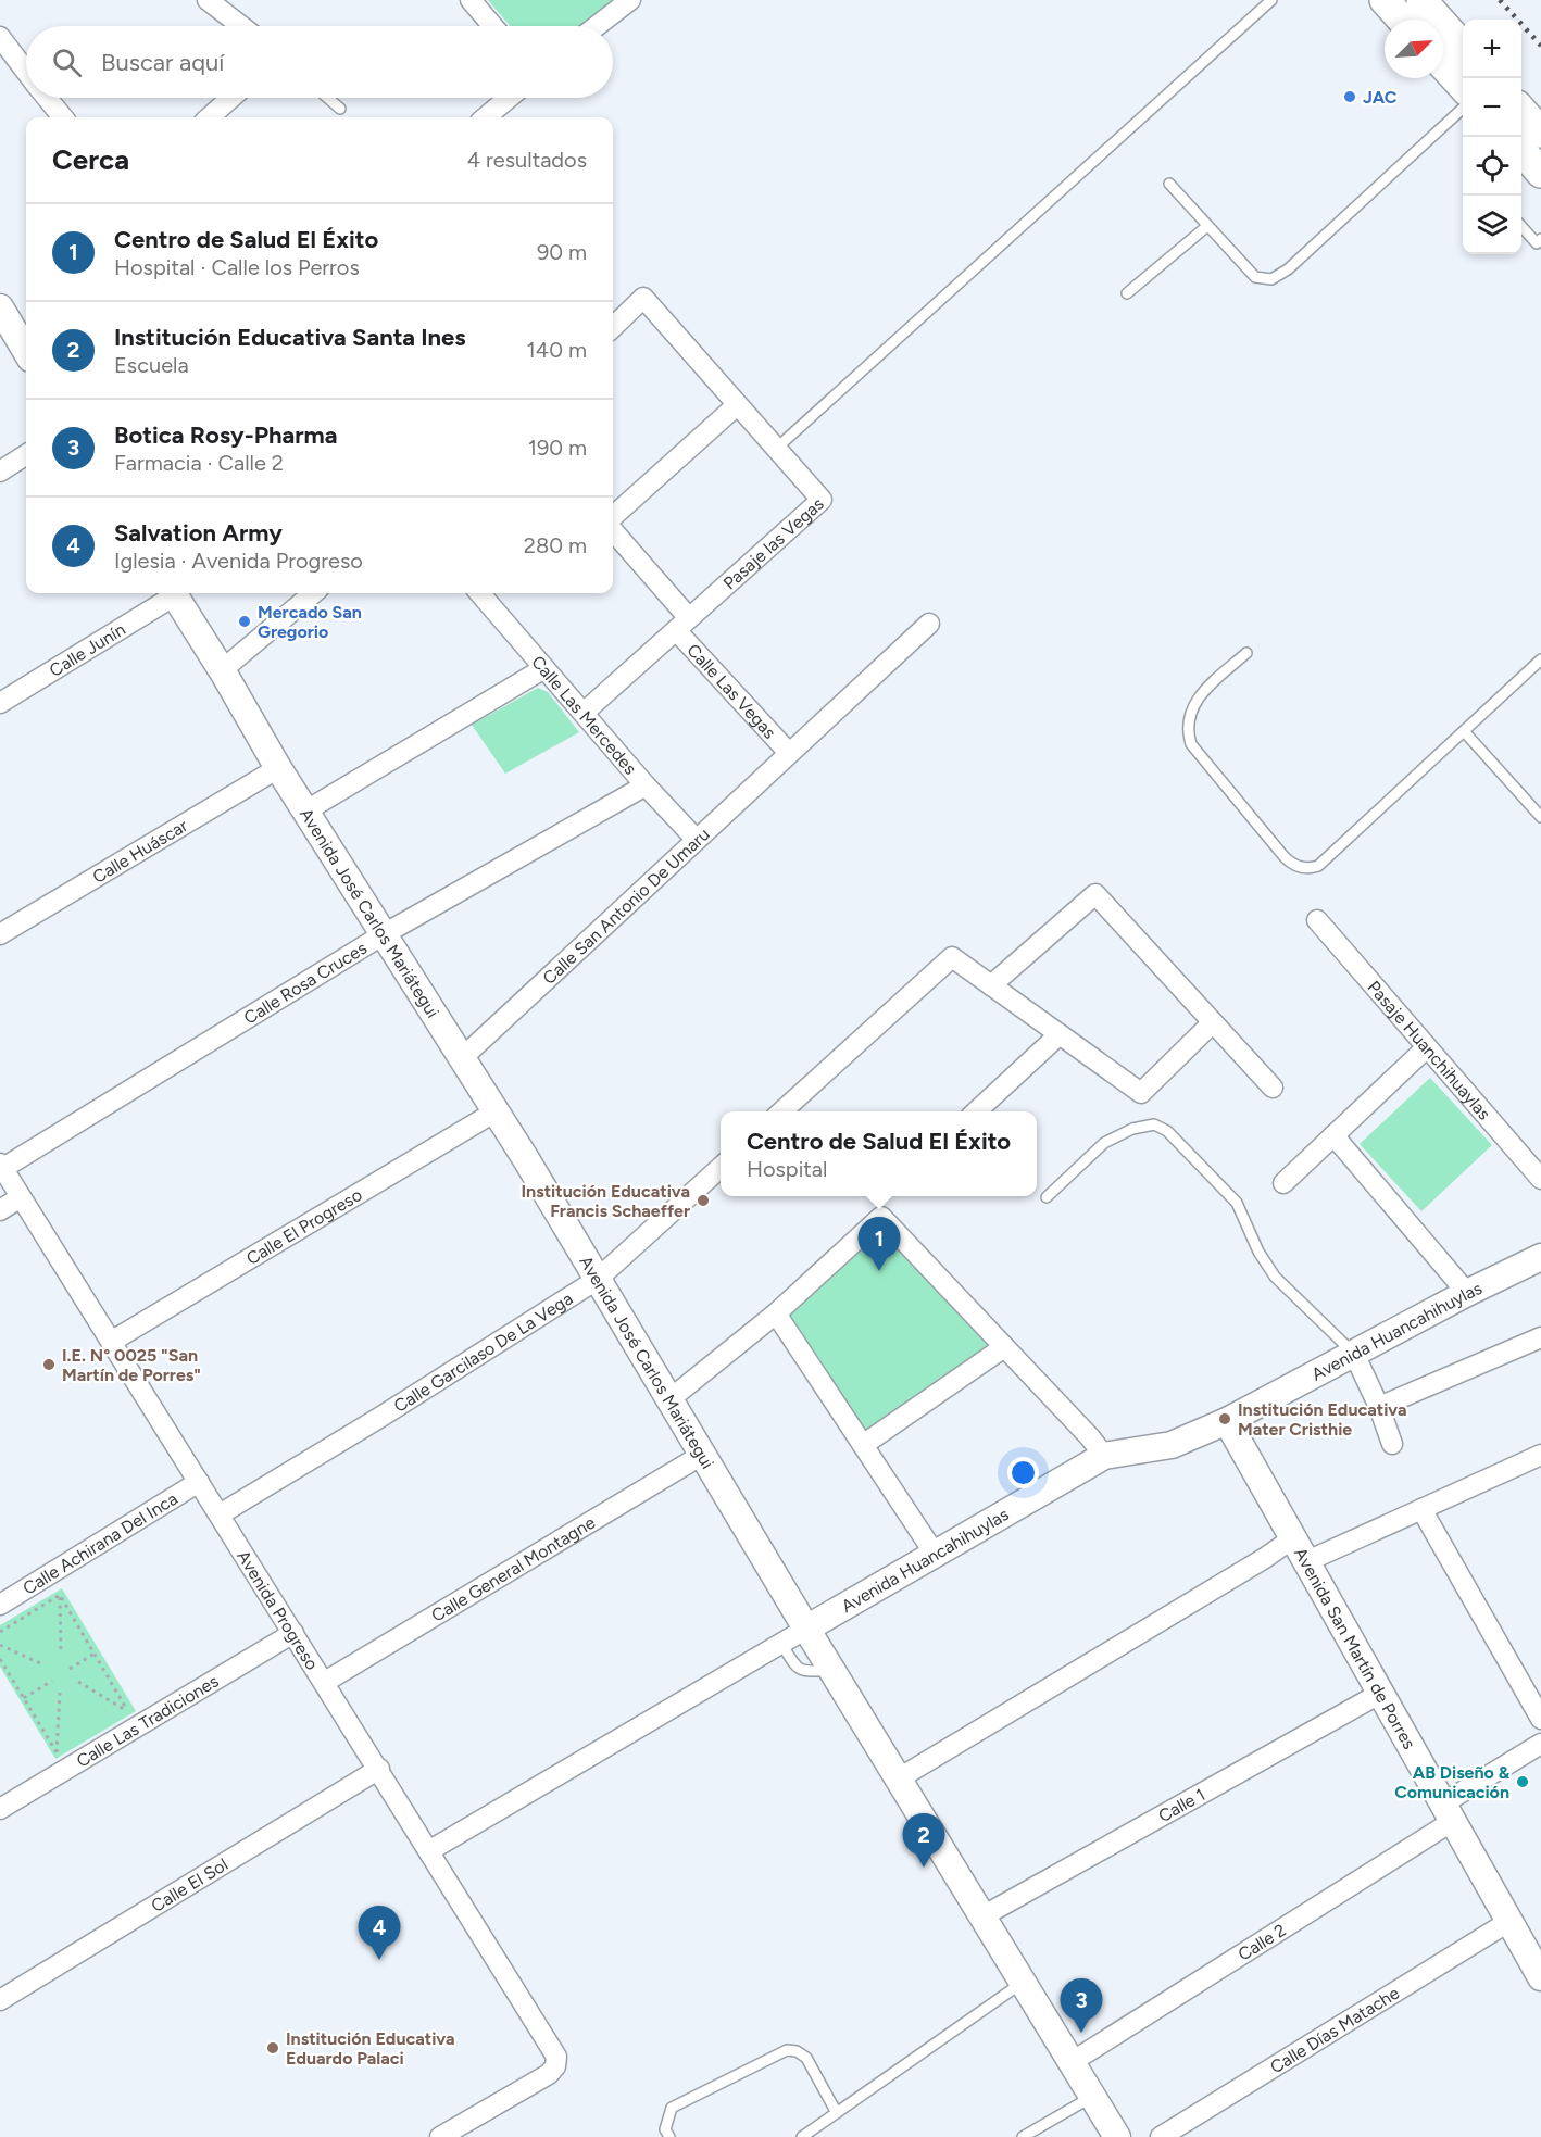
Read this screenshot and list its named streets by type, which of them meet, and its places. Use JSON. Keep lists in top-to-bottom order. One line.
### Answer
{"streets":{"street":["Pasaje las Vegas","Calle Junín","Calle Las Vegas","Calle Las Mercedes","Calle Huáscar","Calle San Antonio De Umaru","Avenida José Carlos Mariátegui","Calle Rosa Cruces","Pasaje Huanchihuaylas","Calle El Progreso","Avenida Huancahihuylas","Calle Garcilaso De La Vega","Calle Achirana Del Inca","Calle General Montagne","Avenida Progreso","Avenida San Martín de Porres","Calle Las Tradiciones","Calle 1","Calle El Sol","Calle 2","Calle Días Matache"]},"crossings":[["Pasaje las Vegas","Calle Las Vegas"],["Pasaje las Vegas","Calle Las Mercedes"],["Calle Las Vegas","Calle San Antonio De Umaru"],["Calle Las Mercedes","Calle San Antonio De Umaru"],["Calle Las Mercedes","Calle Rosa Cruces"],["Calle Huáscar","Avenida José Carlos Mariátegui"],["Calle San Antonio De Umaru","Avenida José Carlos Mariátegui"],["Avenida José Carlos Mariátegui","Calle Rosa Cruces"],["Avenida José Carlos Mariátegui","Calle El Progreso"],["Avenida José Carlos Mariátegui","Avenida Huancahihuylas"],["Avenida José Carlos Mariátegui","Calle Garcilaso De La Vega"],["Avenida José Carlos Mariátegui","Calle General Montagne"],["Avenida José Carlos Mariátegui","Calle 1"],["Avenida José Carlos Mariátegui","Calle 2"],["Calle Rosa Cruces","Avenida Progreso"],["Calle El Progreso","Avenida Progreso"],["Avenida Huancahihuylas","Avenida Progreso"],["Avenida Huancahihuylas","Avenida San Martín de Porres"],["Calle Garcilaso De La Vega","Avenida Progreso"],["Calle Achirana Del Inca","Avenida Progreso"],["Calle General Montagne","Avenida Progreso"],["Avenida Progreso","Calle Las Tradiciones"],["Avenida Progreso","Calle El Sol"],["Avenida San Martín de Porres","Calle 1"],["Avenida San Martín de Porres","Calle 2"],["Avenida San Martín de Porres","Calle Días Matache"]],"places":["JAC","Mercado San Gregorio","Institución Educativa Francis Schaeffer","I.E. N° 0025 \"San Martín de Porres\"","Institución Educativa Mater Cristhie","AB Diseño & Comunicación","Institución Educativa Eduardo Palaci"],"north":"top right","page":{"map_buttons":["+","−"],"search":"Buscar aquí","heading":["Cerca","4 resultados"],"list":[{"mark":"1","name":"Centro de Salud El Éxito","note":"Hospital · Calle los Perros","value":"90 m"},{"mark":"2","name":"Institución Educativa Santa Ines","note":"Escuela","value":"140 m"},{"mark":"3","name":"Botica Rosy-Pharma","note":"Farmacia · Calle 2","value":"190 m"},{"mark":"4","name":"Salvation Army","note":"Iglesia · Avenida Progreso","value":"280 m"}],"popup":["Centro de Salud El Éxito","Hospital"],"pins":["1","2","4","3"]}}
